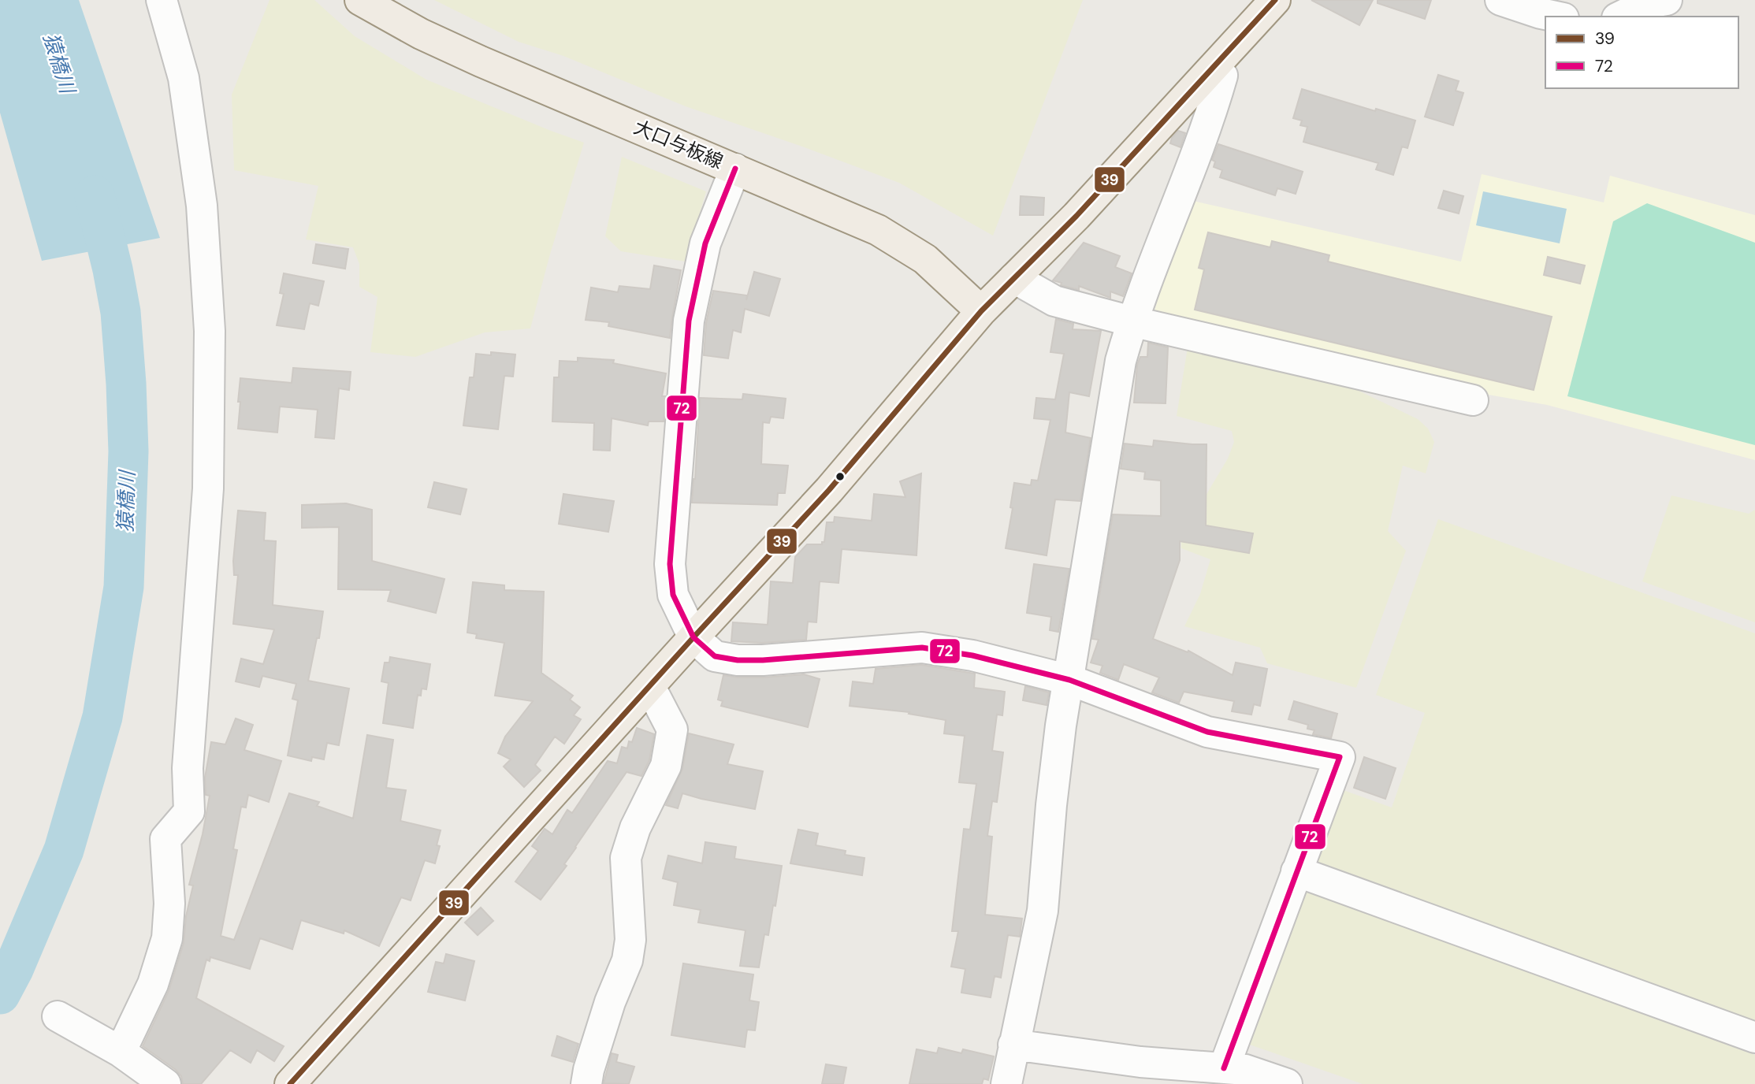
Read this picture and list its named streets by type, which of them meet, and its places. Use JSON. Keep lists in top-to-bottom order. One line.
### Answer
{"streets":{"main road":["大口与板線"]},"water":["猿橋川"],"lines":["transit line 39","transit line 72"],"legend":["39","72"]}
